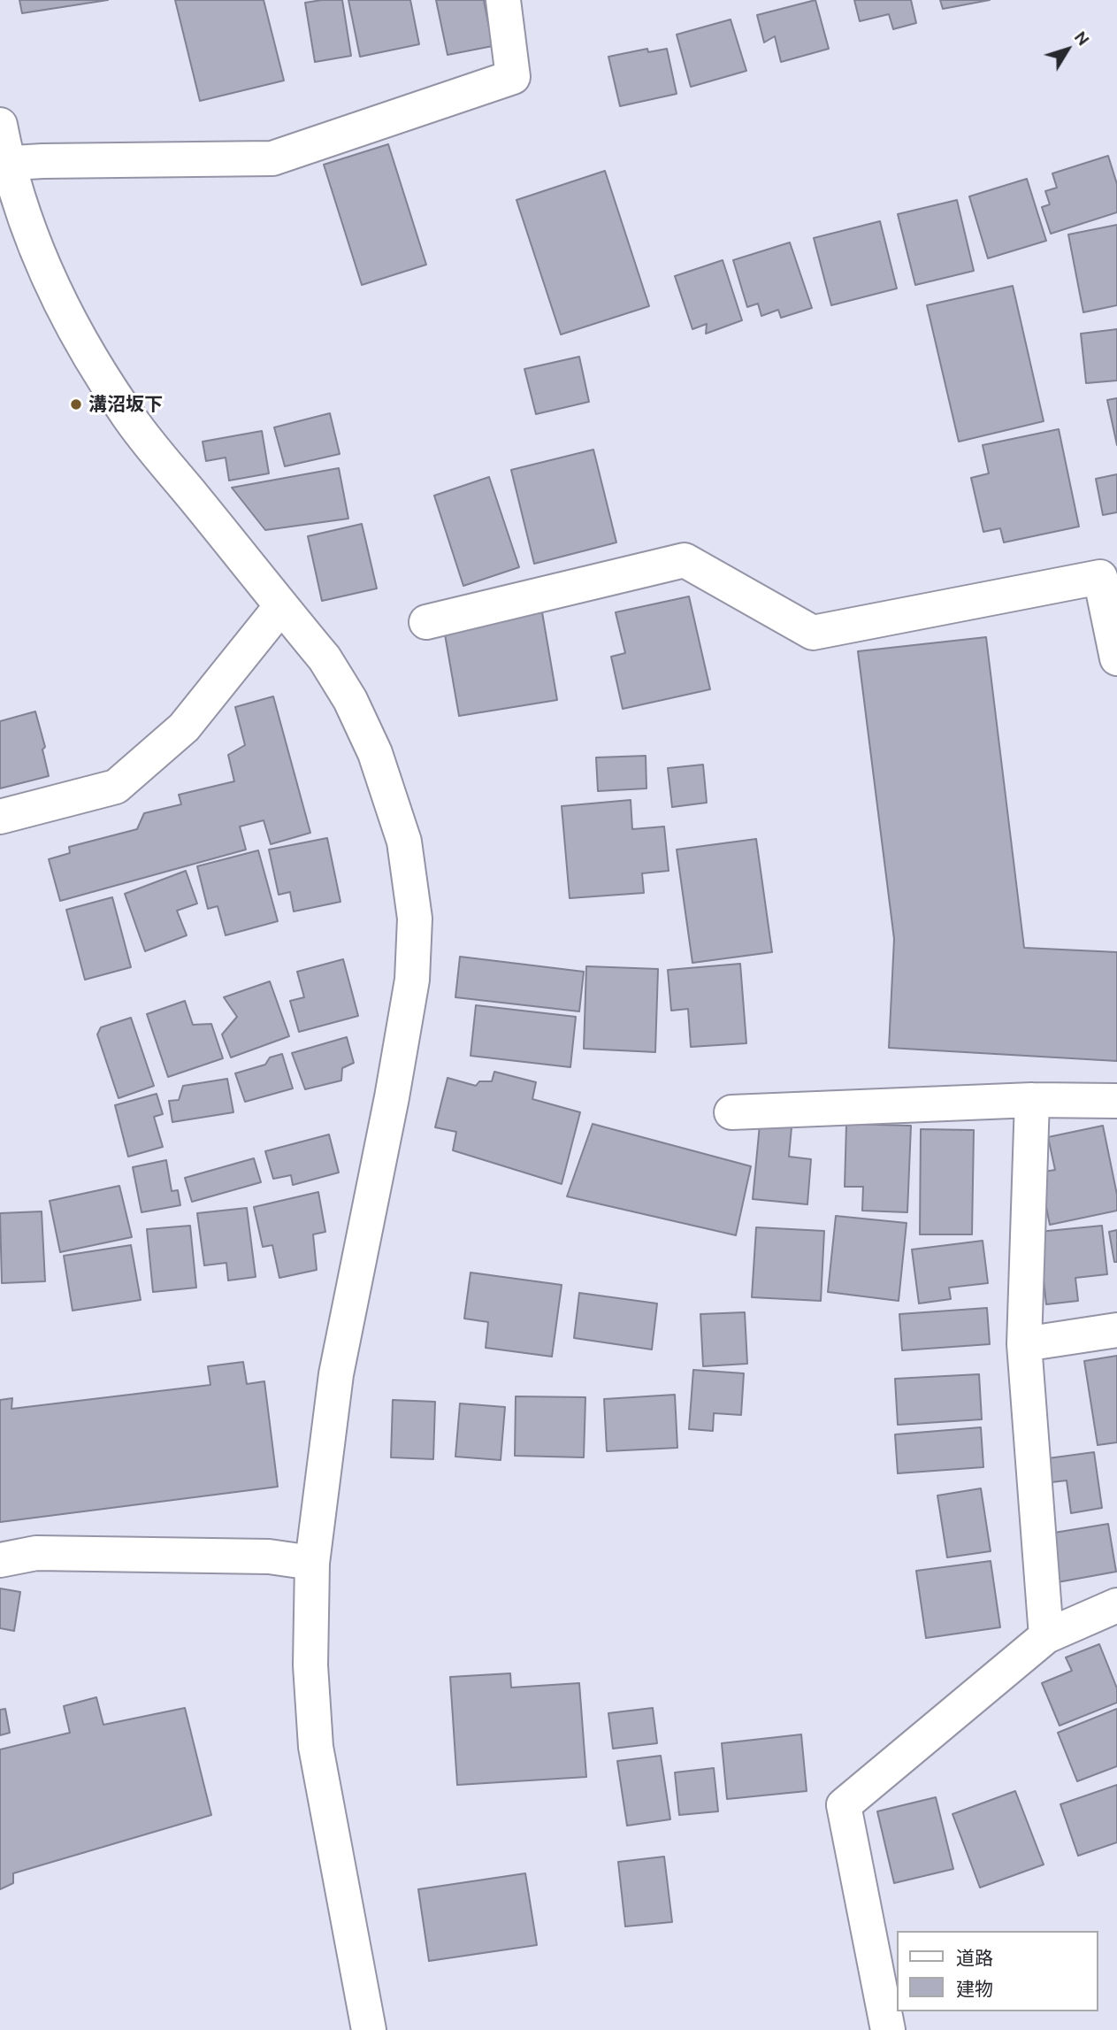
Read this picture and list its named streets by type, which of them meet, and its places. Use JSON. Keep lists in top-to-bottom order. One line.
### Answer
{"places":["溝沼坂下"],"legend":["道路","建物"],"north":"top right"}
